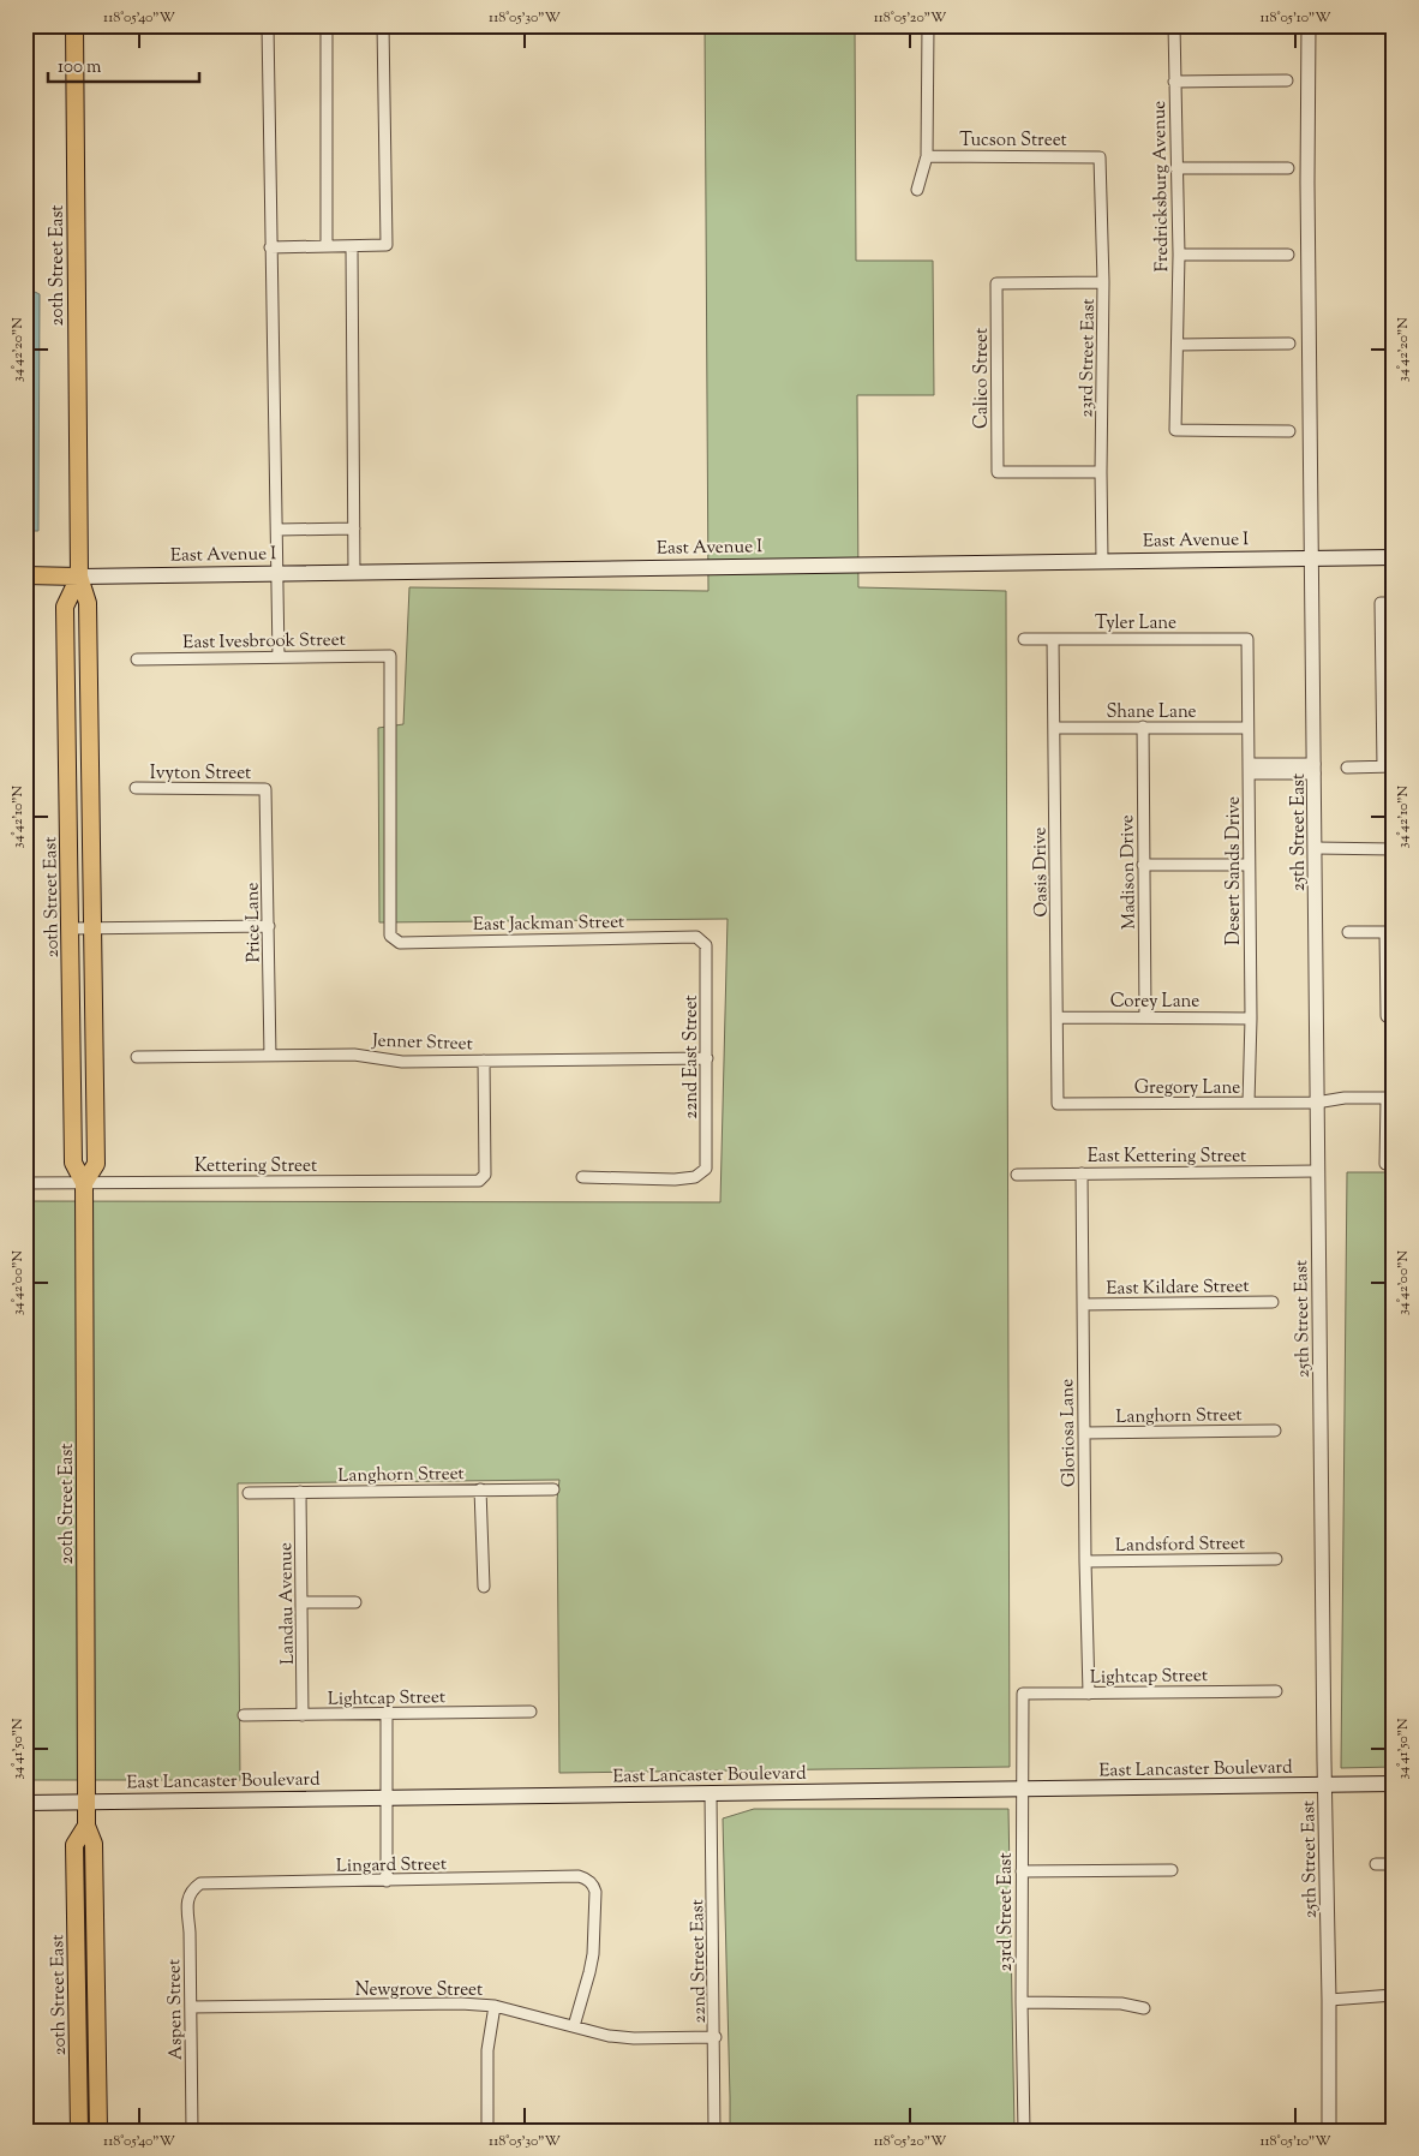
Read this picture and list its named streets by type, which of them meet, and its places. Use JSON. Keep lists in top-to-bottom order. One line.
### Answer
{"streets":{"main road":["20th Street East","East Avenue I","East Lancaster Boulevard"],"street":["Tucson Street","Fredricksburg Avenue","23rd Street East","Calico Street","Tyler Lane","East Ivesbrook Street","Shane Lane","Ivyton Street","25th Street East","Desert Sands Drive","Oasis Drive","Madison Drive","Price Lane","East Jackman Street","Corey Lane","Jenner Street","22nd East Street","Gregory Lane","East Kettering Street","Kettering Street","East Kildare Street","Langhorn Street","Gloriosa Lane","Landsford Street","Landau Avenue","Lightcap Street","Lingard Street","22nd Street East","Newgrove Street","Aspen Street"]},"crossings":[["Tucson Street","23rd Street East"],["20th Street East","East Avenue I"],["20th Street East","Kettering Street"],["20th Street East","East Lancaster Boulevard"],["23rd Street East","Calico Street"],["23rd Street East","East Avenue I"],["23rd Street East","Lightcap Street"],["23rd Street East","East Lancaster Boulevard"],["East Avenue I","25th Street East"],["Tyler Lane","Desert Sands Drive"],["Tyler Lane","Oasis Drive"],["East Ivesbrook Street","East Jackman Street"],["Shane Lane","Desert Sands Drive"],["Shane Lane","Oasis Drive"],["Shane Lane","Madison Drive"],["Ivyton Street","Price Lane"],["25th Street East","Gregory Lane"],["25th Street East","East Kettering Street"],["25th Street East","East Lancaster Boulevard"],["Desert Sands Drive","Corey Lane"],["Desert Sands Drive","Gregory Lane"],["Oasis Drive","Corey Lane"],["Oasis Drive","Gregory Lane"],["Madison Drive","Corey Lane"],["Price Lane","Jenner Street"],["East Jackman Street","22nd East Street"],["Jenner Street","22nd East Street"],["Jenner Street","Kettering Street"],["East Kettering Street","Gloriosa Lane"],["East Kildare Street","Gloriosa Lane"],["Langhorn Street","Gloriosa Lane"],["Langhorn Street","Landau Avenue"],["Gloriosa Lane","Landsford Street"],["Gloriosa Lane","Lightcap Street"],["Landau Avenue","Lightcap Street"],["East Lancaster Boulevard","22nd Street East"],["Lingard Street","Newgrove Street"],["Lingard Street","Aspen Street"],["22nd Street East","Newgrove Street"],["Newgrove Street","Aspen Street"]],"scale_bar":"100 m","coordinates":["118°05'40\"W","118°05'30\"W","118°05'20\"W","118°05'10\"W","34°42'20\"N","34°42'10\"N","34°42'00\"N","34°41'50\"N"]}
